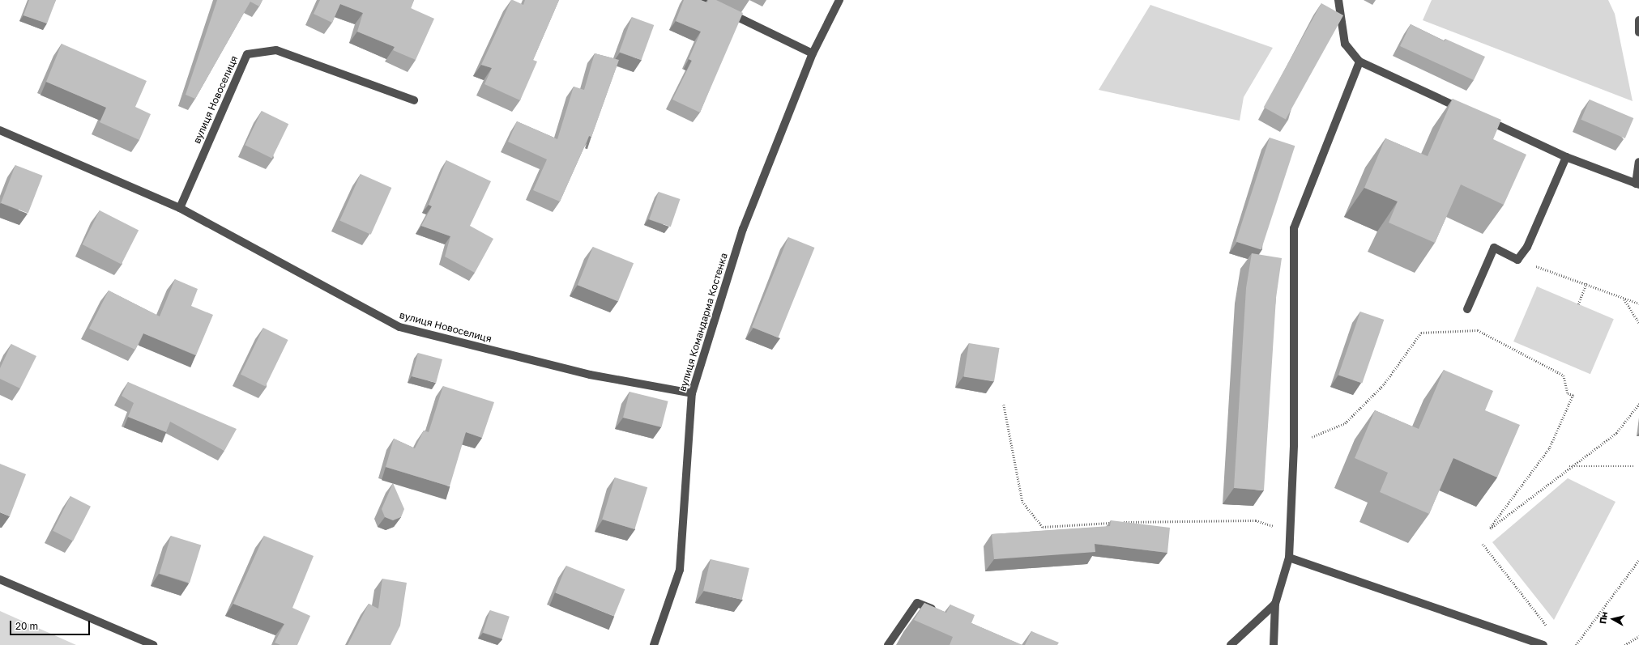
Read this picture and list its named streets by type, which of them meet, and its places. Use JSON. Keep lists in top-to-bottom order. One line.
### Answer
{"streets":{"street":["вулиця Новоселиця","вулиця Командарма Костенка"]},"crossings":[["вулиця Новоселиця","вулиця Командарма Костенка"]],"scale_bar":"20 m","north":"left"}
